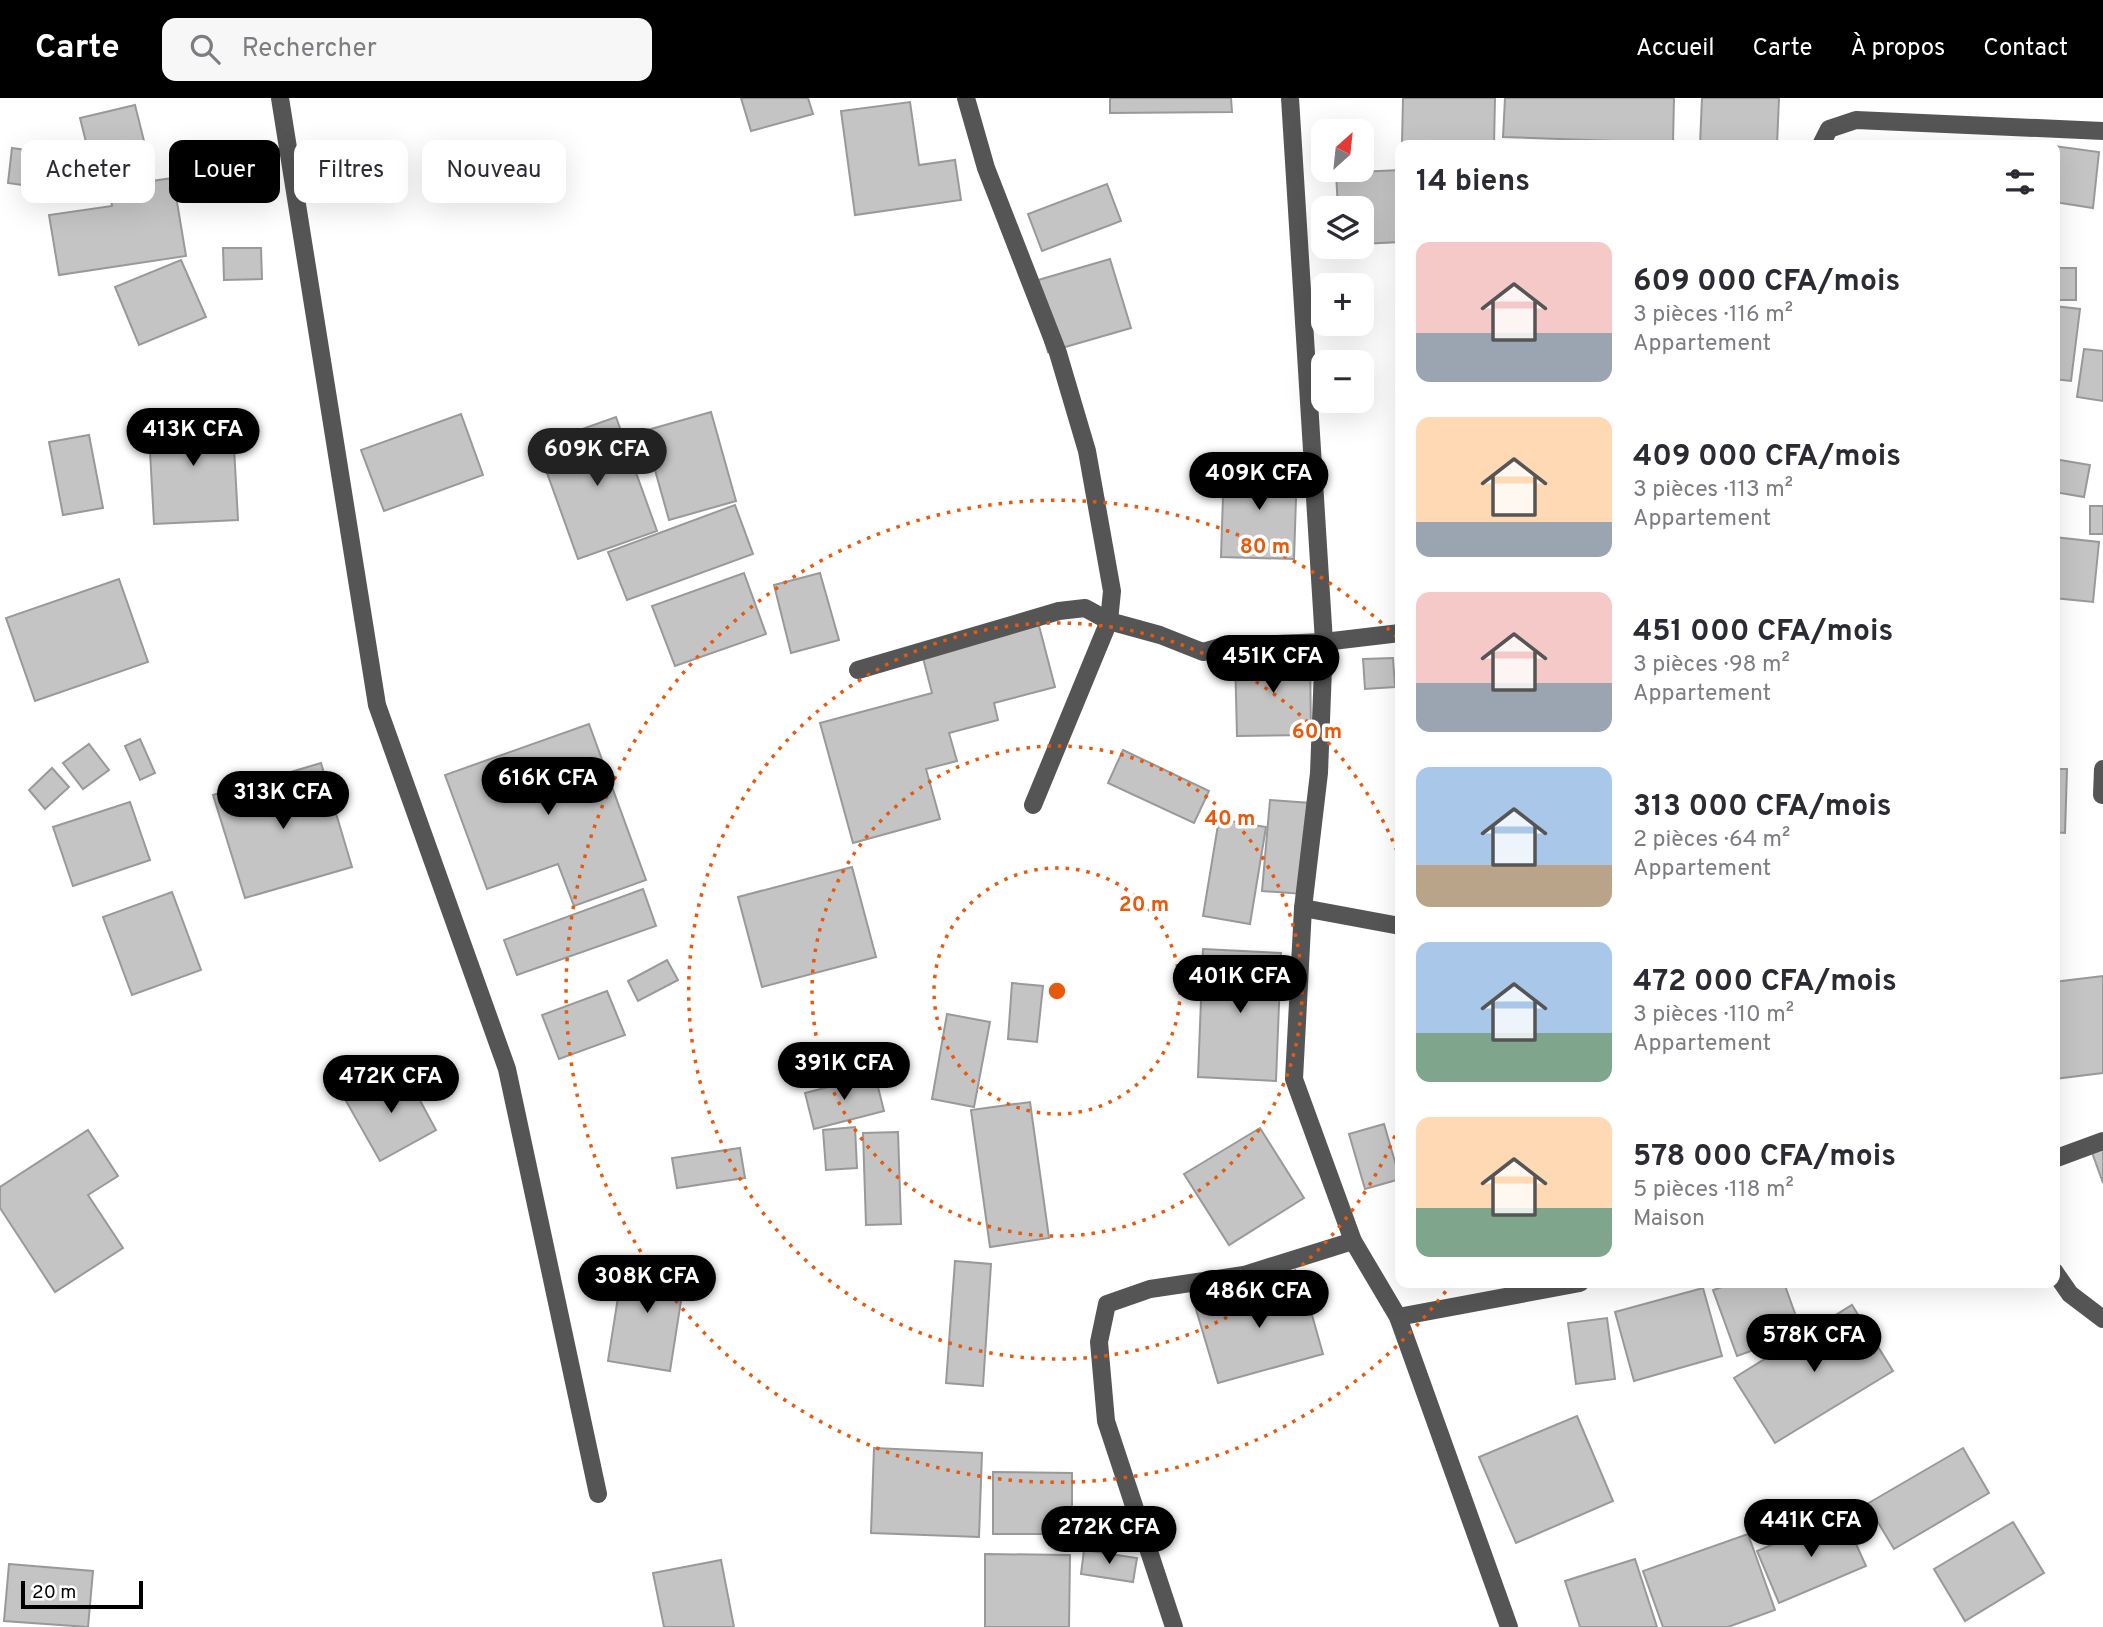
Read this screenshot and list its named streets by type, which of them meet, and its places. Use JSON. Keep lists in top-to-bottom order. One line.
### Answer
{"scale_bar":"20 m","north":"top right","page":{"header":"Carte","search":"Rechercher","nav":["Accueil","Carte","À propos","Contact"],"map_buttons":["+","−"],"chip":["Acheter","Louer","Filtres","Nouveau"],"heading":"14 biens","list":[{"name":"609 000 CFA/mois","note":"3 pièces · 116 m² · Appartement"},{"name":"409 000 CFA/mois","note":"3 pièces · 113 m² · Appartement"},{"name":"451 000 CFA/mois","note":"3 pièces · 98 m² · Appartement"},{"name":"313 000 CFA/mois","note":"2 pièces · 64 m² · Appartement"},{"name":"472 000 CFA/mois","note":"3 pièces · 110 m² · Appartement"},{"name":"578 000 CFA/mois","note":"5 pièces · 118 m² · Maison"}],"price":["413K CFA","609K CFA","409K CFA","451K CFA","616K CFA","313K CFA","401K CFA","391K CFA","472K CFA","308K CFA","486K CFA","578K CFA","441K CFA","272K CFA"],"scale":"20 m"},"rings":["80 m","60 m","40 m","20 m"]}
